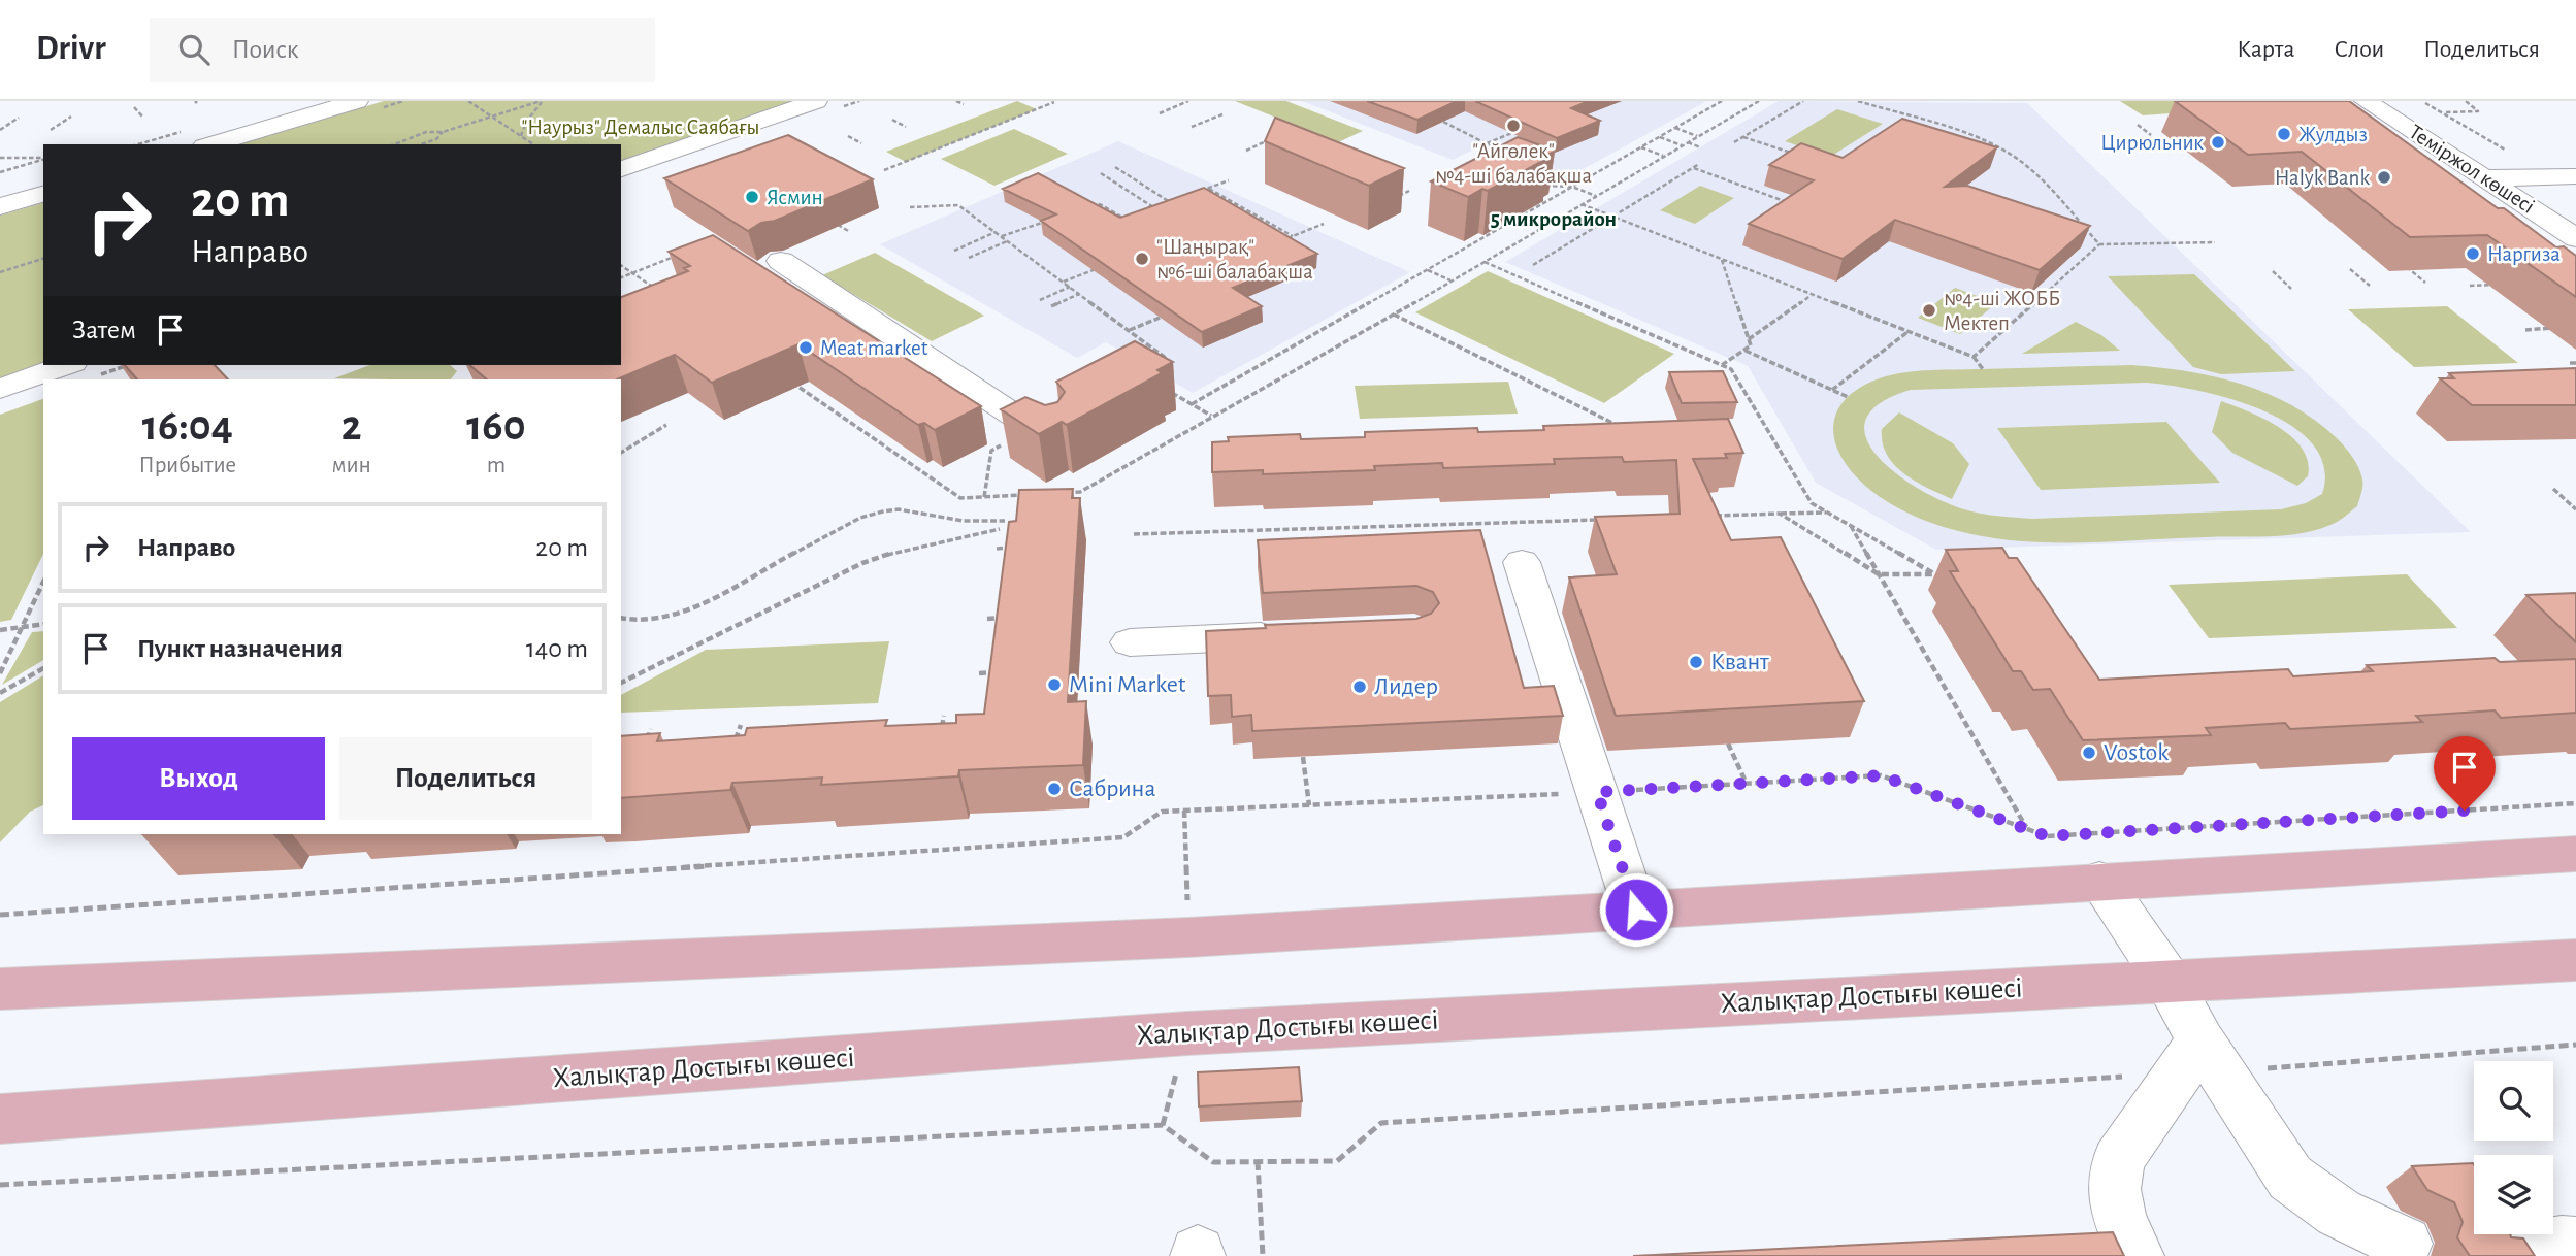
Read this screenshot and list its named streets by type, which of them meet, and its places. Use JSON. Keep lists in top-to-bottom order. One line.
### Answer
{"streets":{"main road":["Халықтар Достығы көшесі"],"street":["Теміржол көшесі"]},"districts":["5 микрорайон"],"parks":["\"Наурыз\" Демалыс Саябағы"],"places":["\"Айгөлек\" №4-ші балабақша","Жулдыз","Цирюльник","Halyk Bank","Ясмин","Наргиза","\"Шаңырақ\" №6-ші балабақша","№4-ші ЖОББ Мектеп","Meat market","Квант","Mini Market","Лидер","Vostok","Сабрина"],"page":{"header":"Drivr","search":"Поиск","nav":["Карта","Слои","Поделиться"],"turn":["20 m","Направо"],"then":"Затем","eta":["16:04","Прибытие","2","мин","160","m"],"list":[{"name":"Направо","value":"20 m"},{"name":"Пункт назначения","value":"140 m"}],"buttons":["Выход","Поделиться"]}}
